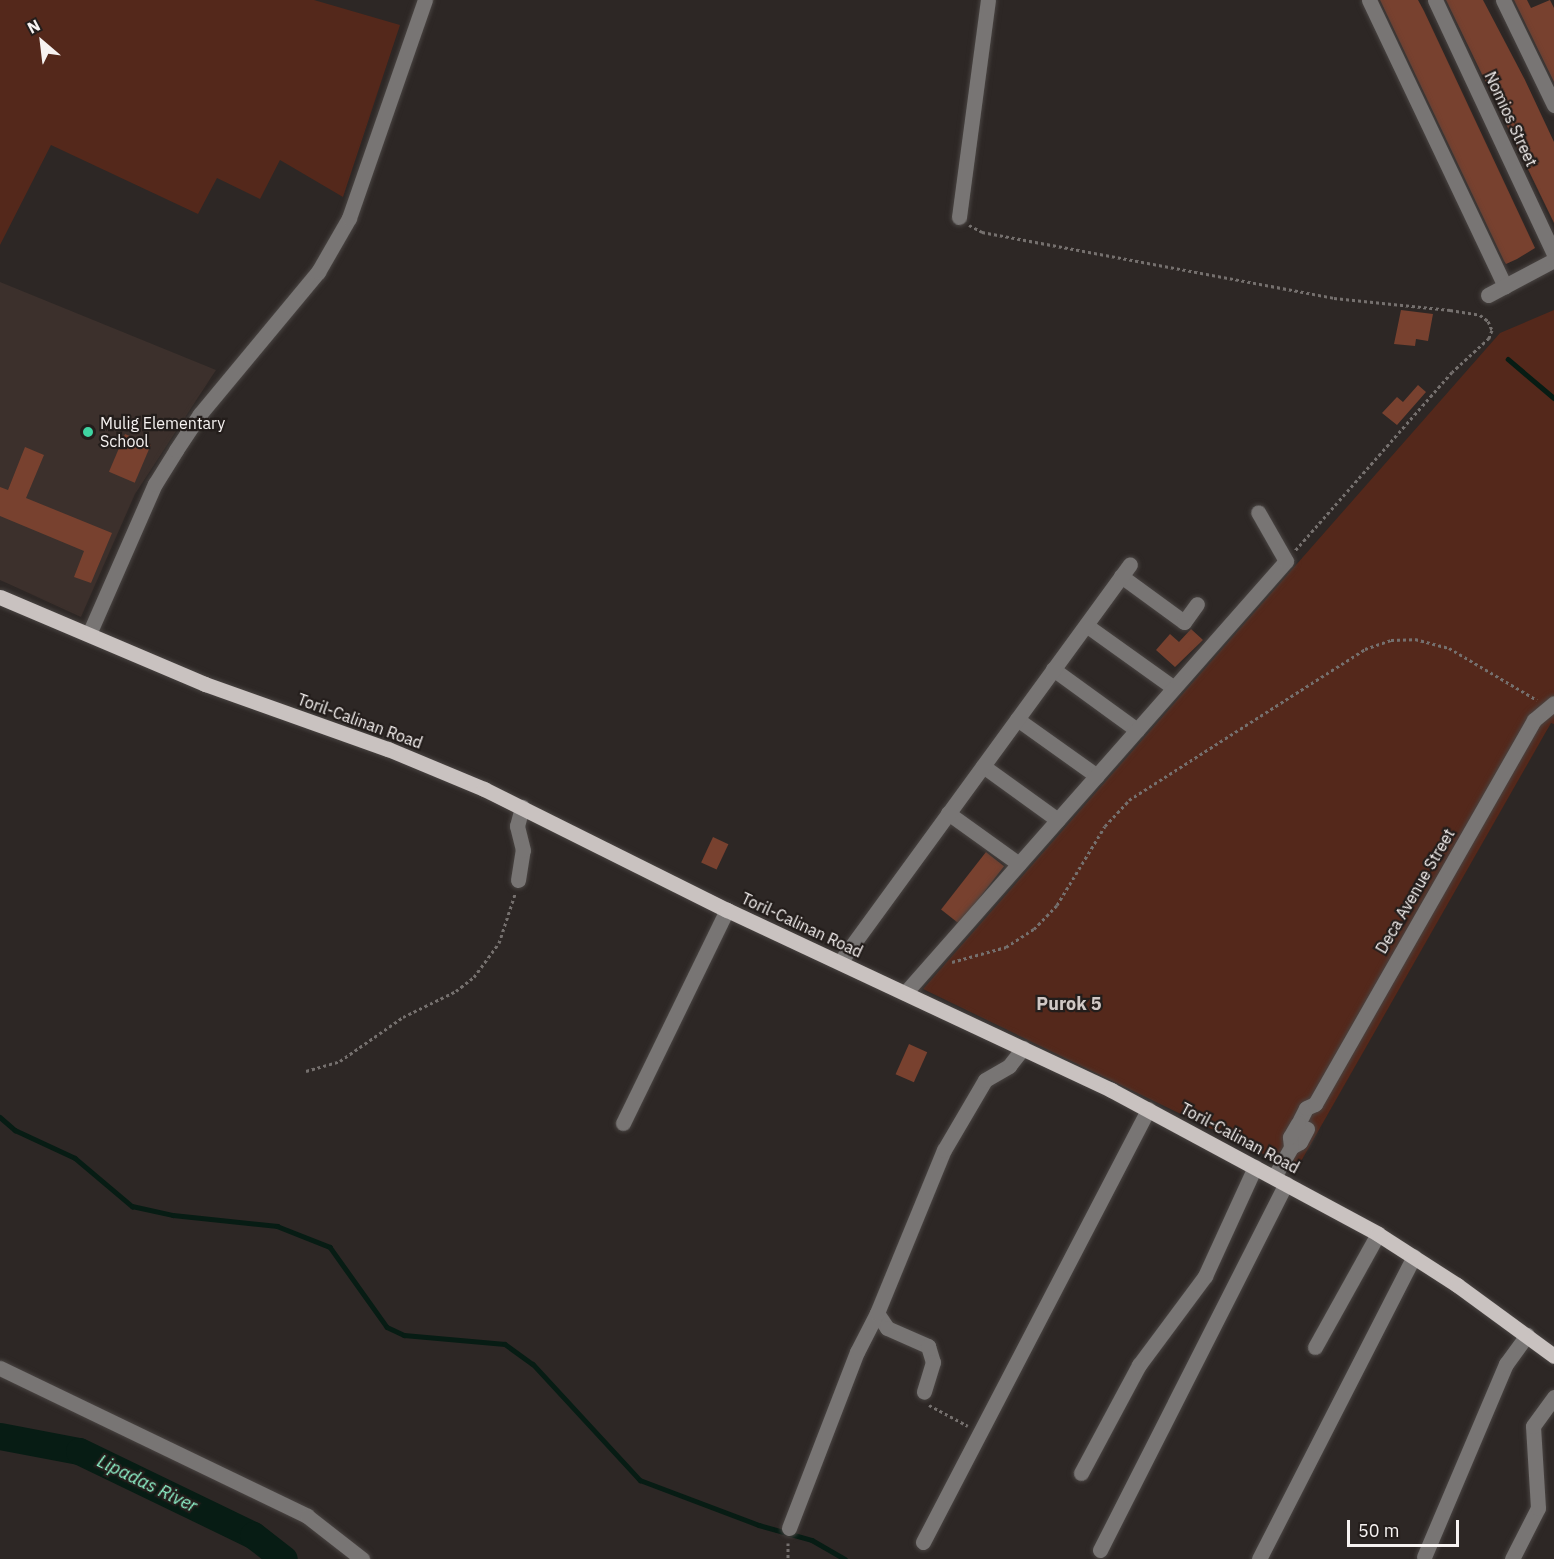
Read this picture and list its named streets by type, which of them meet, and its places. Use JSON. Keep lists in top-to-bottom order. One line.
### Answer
{"streets":{"main road":["Toril-Calinan Road"],"street":["Nomios Street","Deca Avenue Street"]},"crossings":[["Toril-Calinan Road","Deca Avenue Street"]],"districts":["Purok 5"],"water":["Lipadas River"],"places":["Mulig Elementary School"],"scale_bar":"50 m","north":"top left"}
